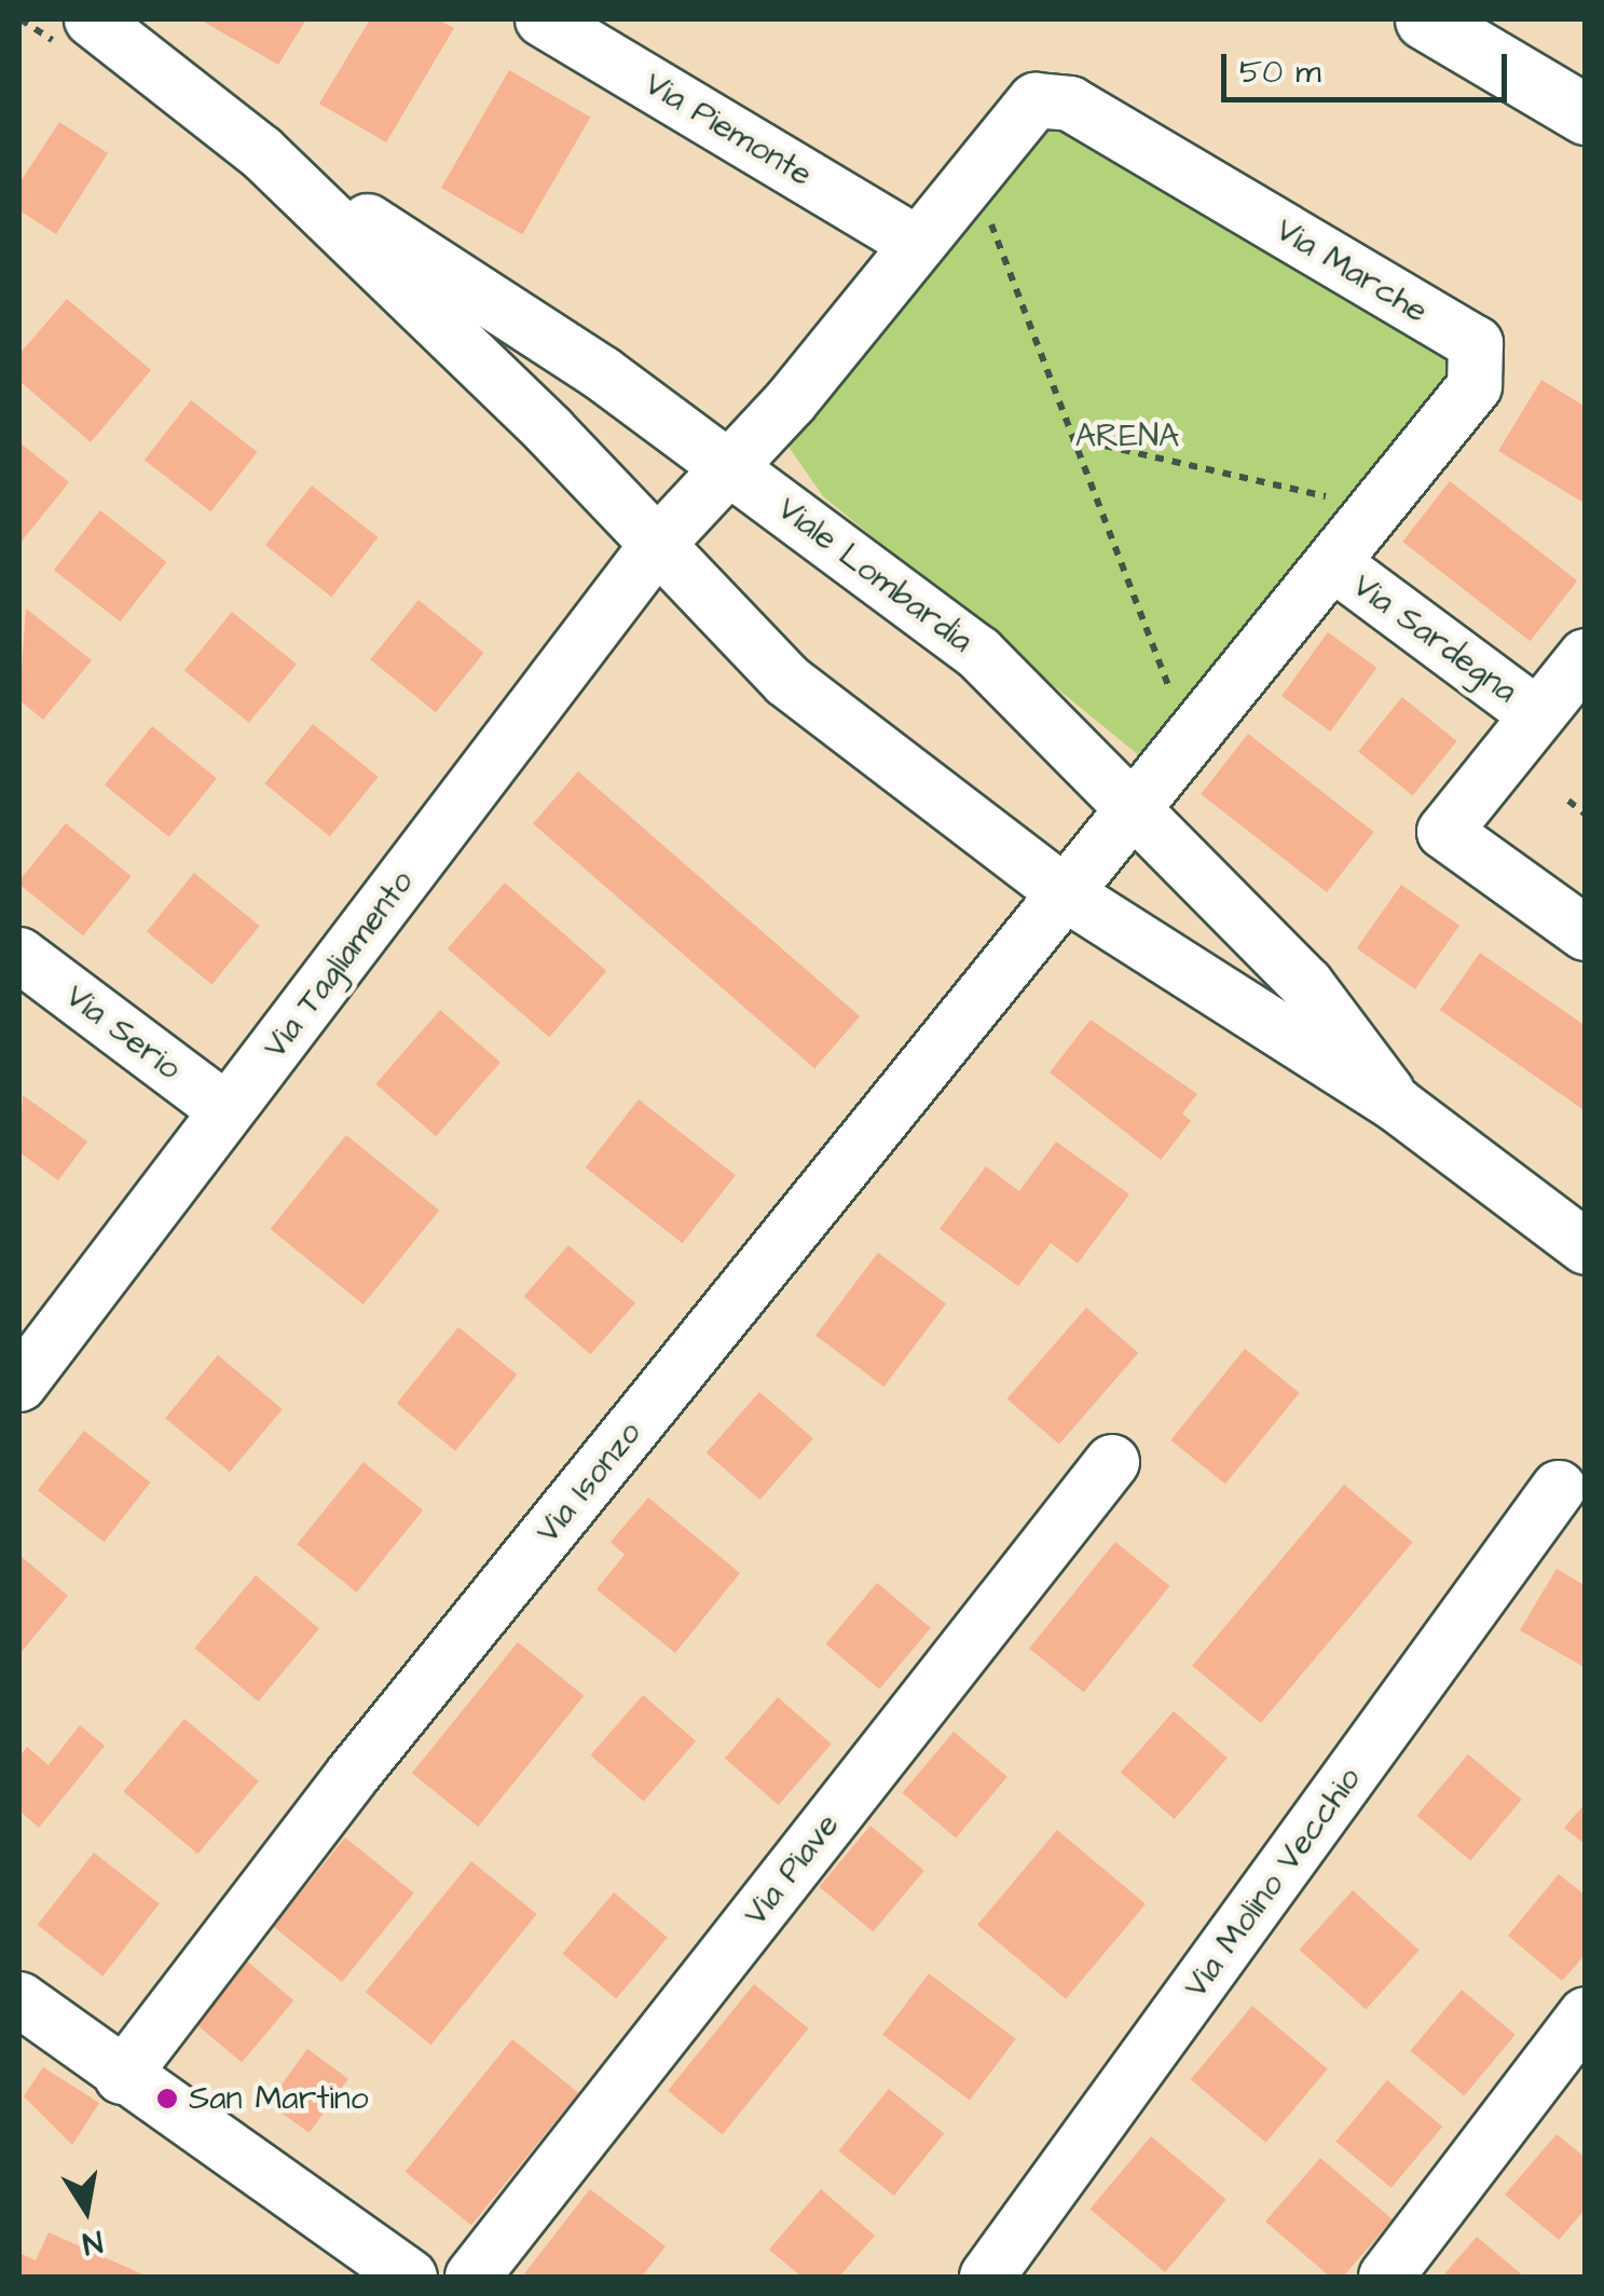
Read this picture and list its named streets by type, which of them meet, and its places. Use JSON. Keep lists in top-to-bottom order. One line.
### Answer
{"streets":{"street":["Via Piemonte","Via Marche","Viale Lombardia","Via Sardegna","Via Tagliamento","Via Serio","Via Isonzo","Via Piave","Via Molino Vecchio"]},"crossings":[["Via Piemonte","Via Marche"],["Via Marche","Viale Lombardia"],["Via Marche","Via Sardegna"],["Via Marche","Via Tagliamento"],["Via Marche","Via Isonzo"],["Viale Lombardia","Via Tagliamento"],["Viale Lombardia","Via Isonzo"],["Via Tagliamento","Via Serio"]],"parks":["ARENA"],"places":["San Martino"],"scale_bar":"50 m","north":"bottom"}
